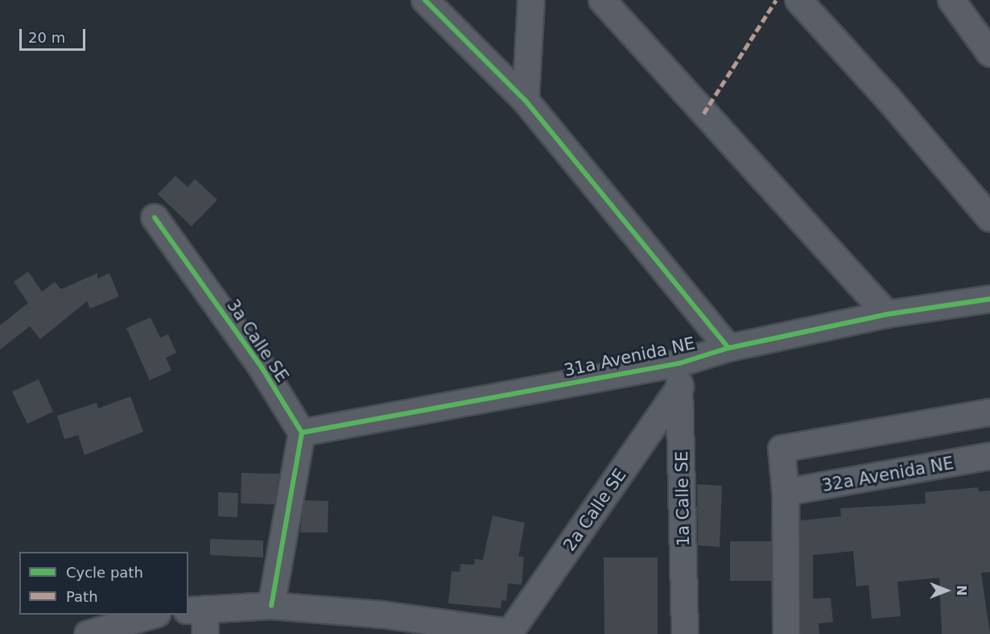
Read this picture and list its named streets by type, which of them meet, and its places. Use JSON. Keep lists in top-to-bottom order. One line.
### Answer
{"streets":{"street":["3a Calle SE","31a Avenida NE","32a Avenida NE","1a Calle SE","2a Calle SE"]},"crossings":[["3a Calle SE","31a Avenida NE"],["31a Avenida NE","1a Calle SE"],["31a Avenida NE","2a Calle SE"],["1a Calle SE","2a Calle SE"]],"legend":["Cycle path","Path"],"scale_bar":"20 m","north":"right"}
